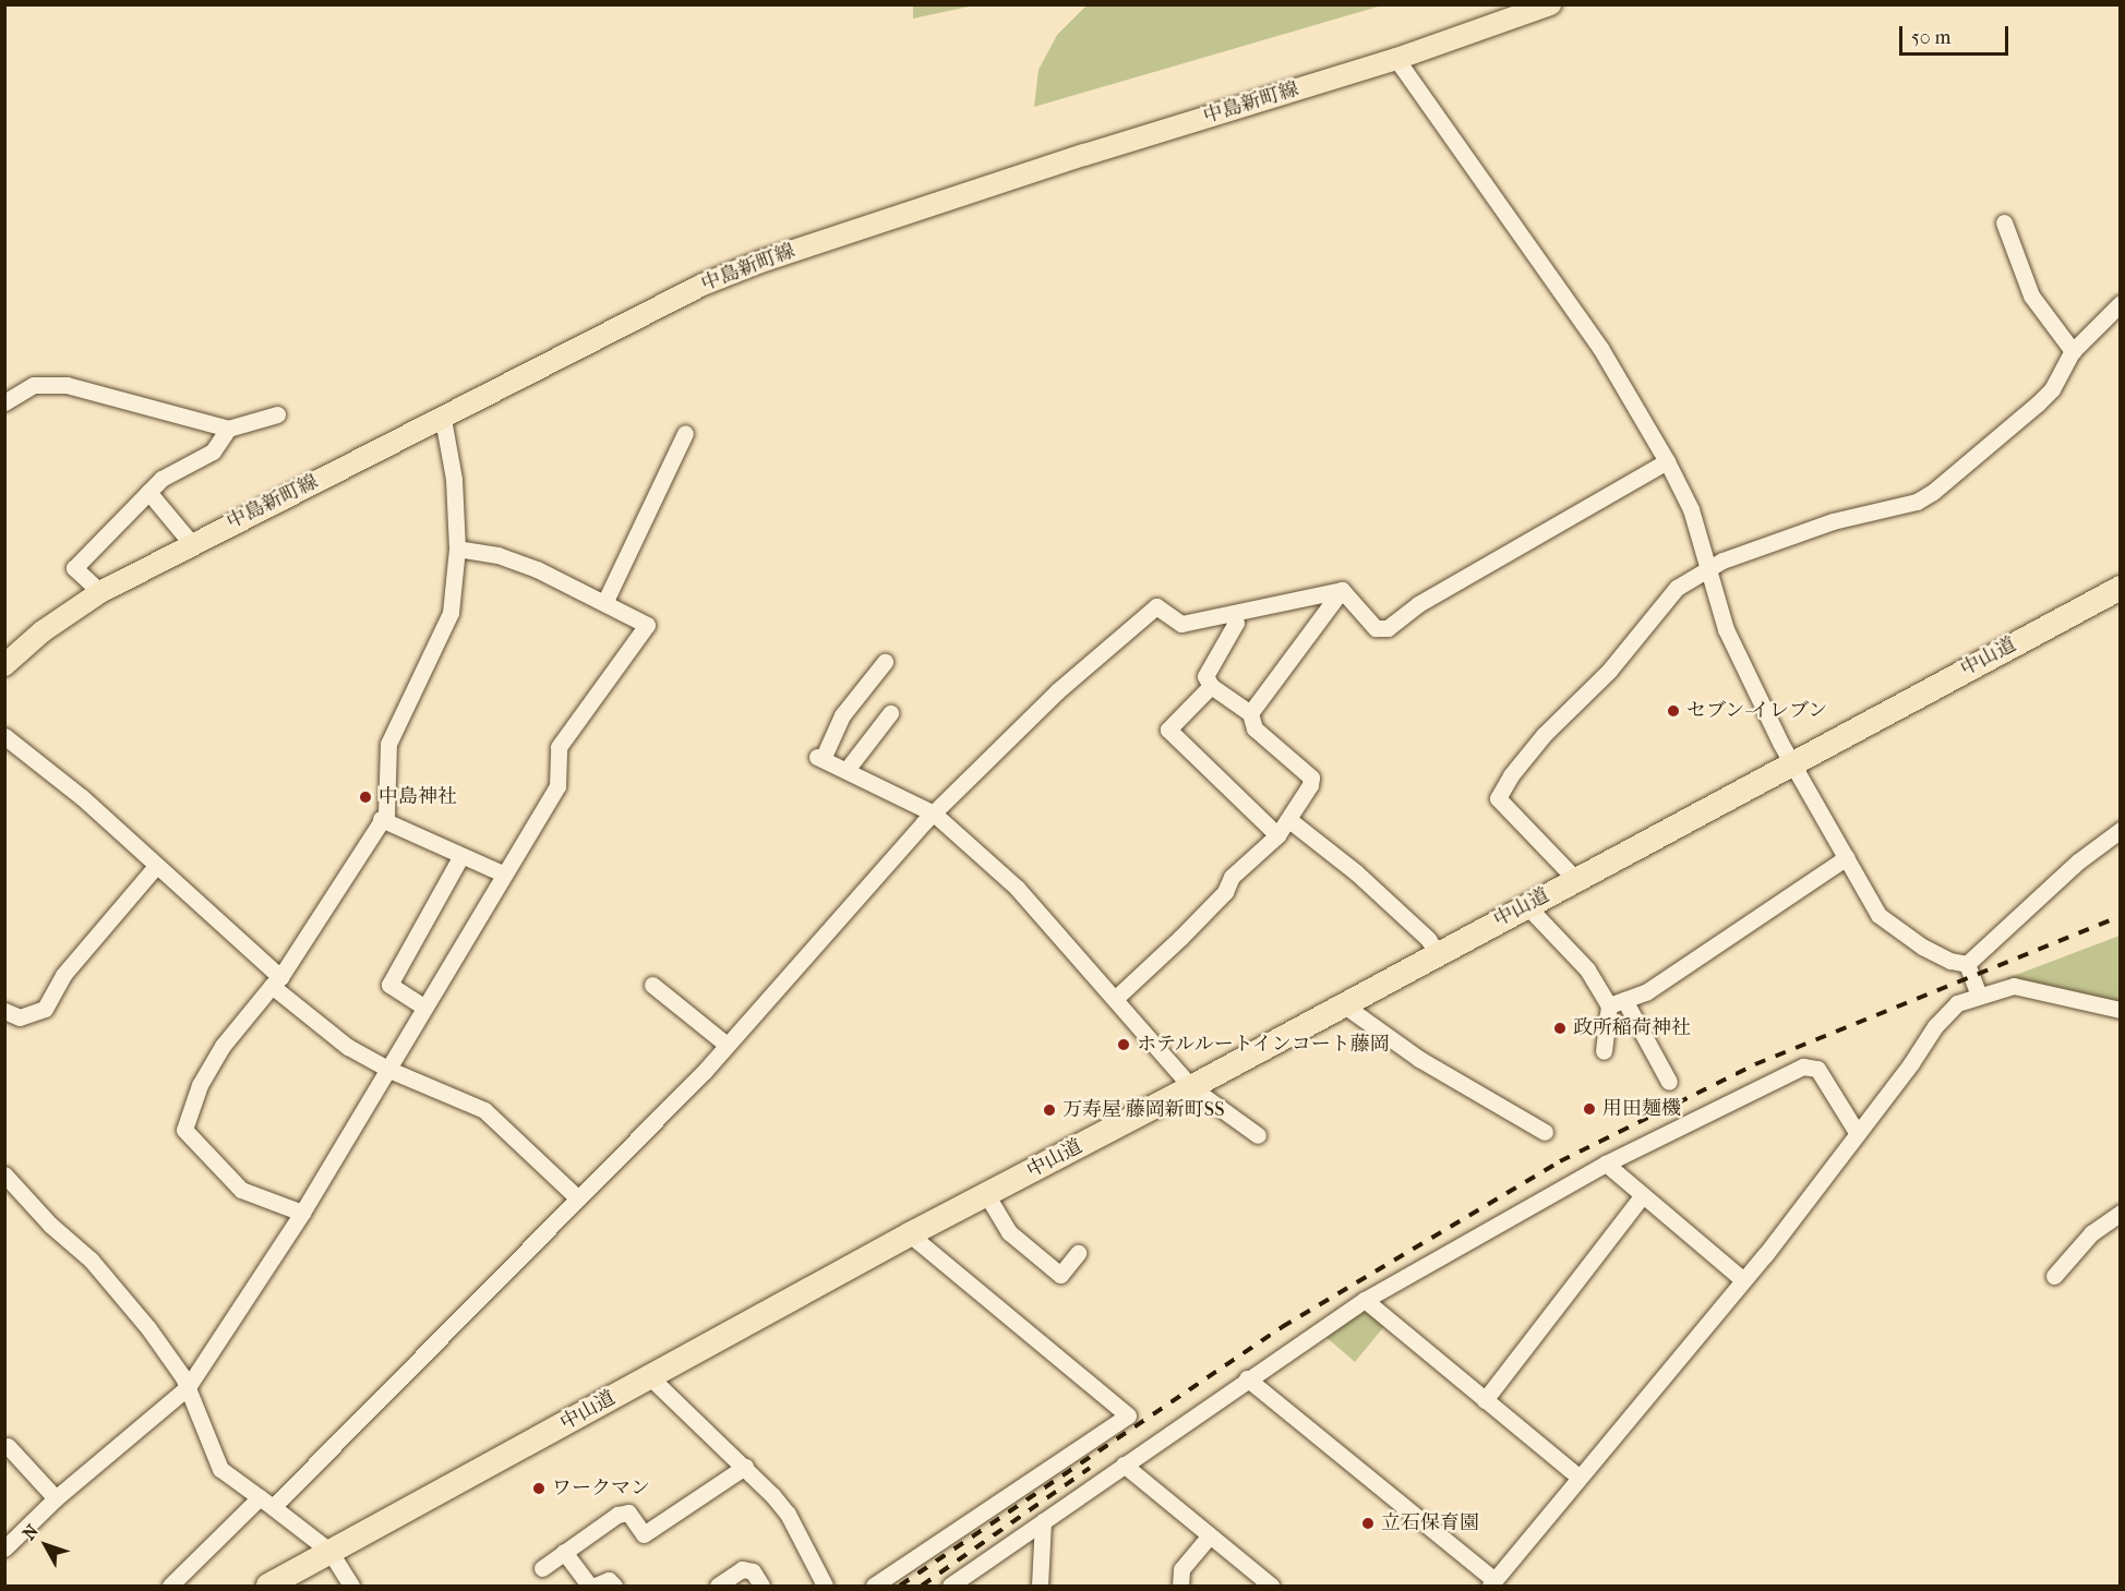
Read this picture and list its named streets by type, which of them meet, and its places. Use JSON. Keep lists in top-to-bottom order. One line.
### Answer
{"streets":{"highway":["中山道"],"main road":["中島新町線"]},"places":["セブン-イレブン","中島神社","政所稲荷神社","ホテルルートインコート藤岡","用田麺機","万寿屋 藤岡新町SS","ワークマン","立石保育園"],"scale_bar":"50 m","north":"top left"}
